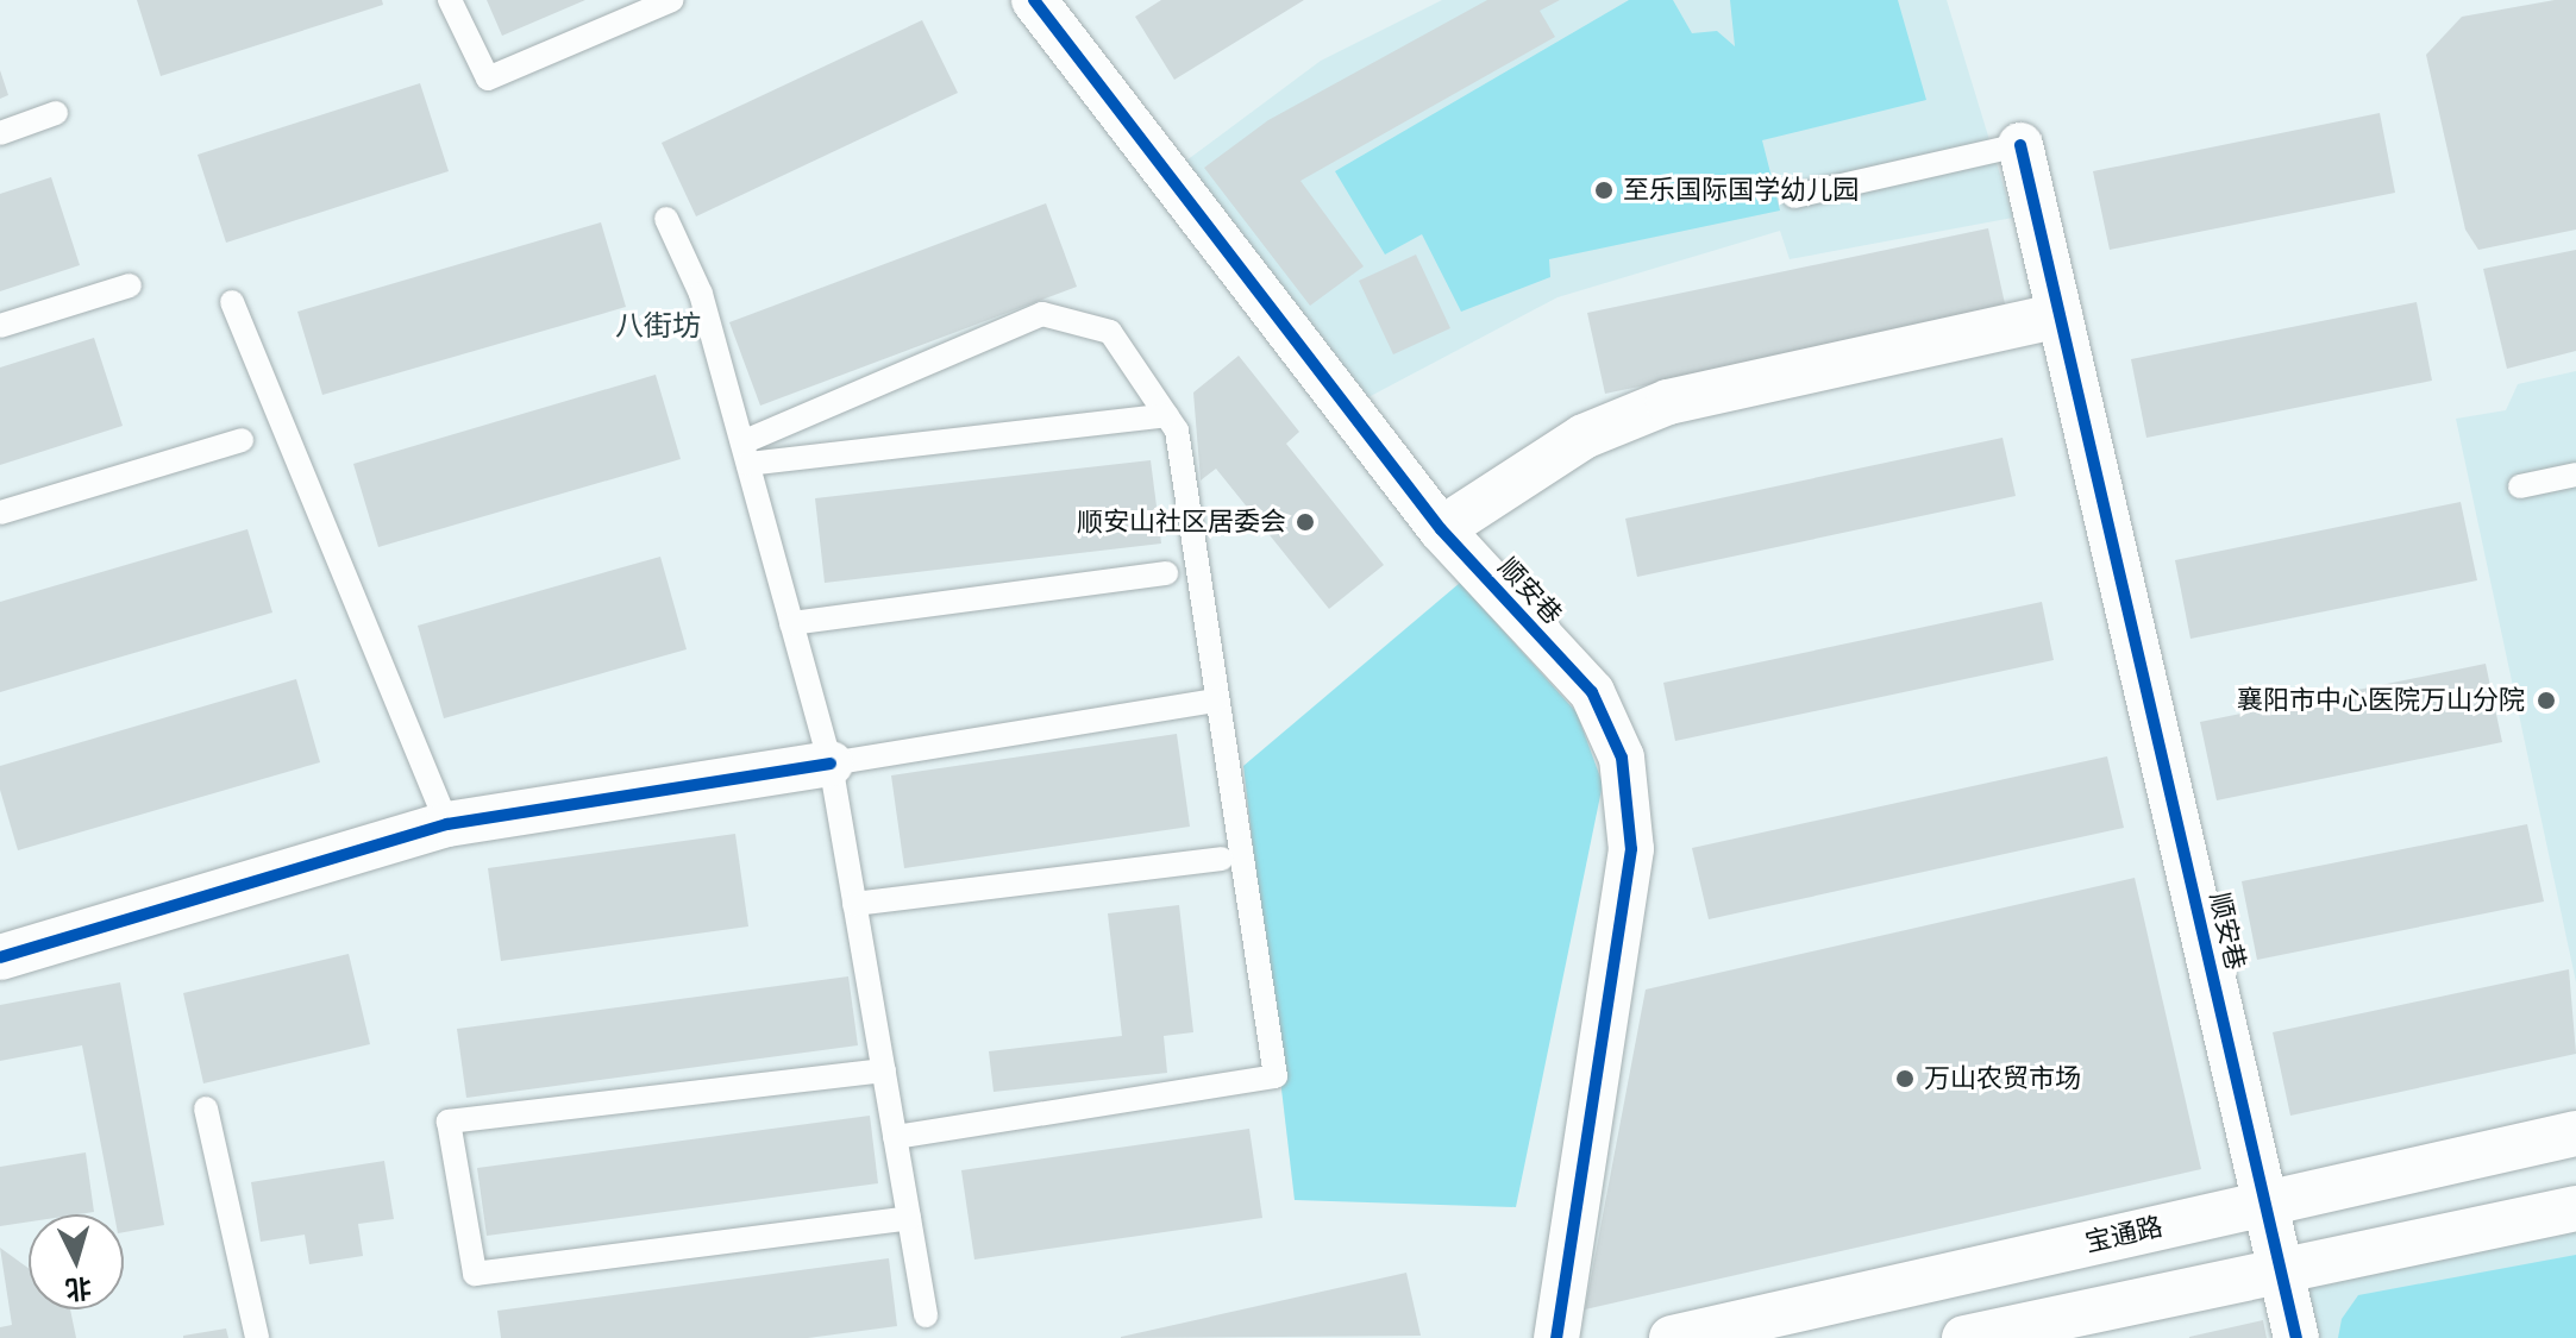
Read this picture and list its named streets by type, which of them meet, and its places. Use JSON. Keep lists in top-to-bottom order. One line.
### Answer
{"streets":{"street":["顺安巷","宝通路"]},"crossings":[["顺安巷","宝通路"]],"districts":["八街坊"],"places":["至乐国际国学幼儿园","顺安山社区居委会","襄阳市中心医院万山分院","万山农贸市场"],"north":"bottom"}
